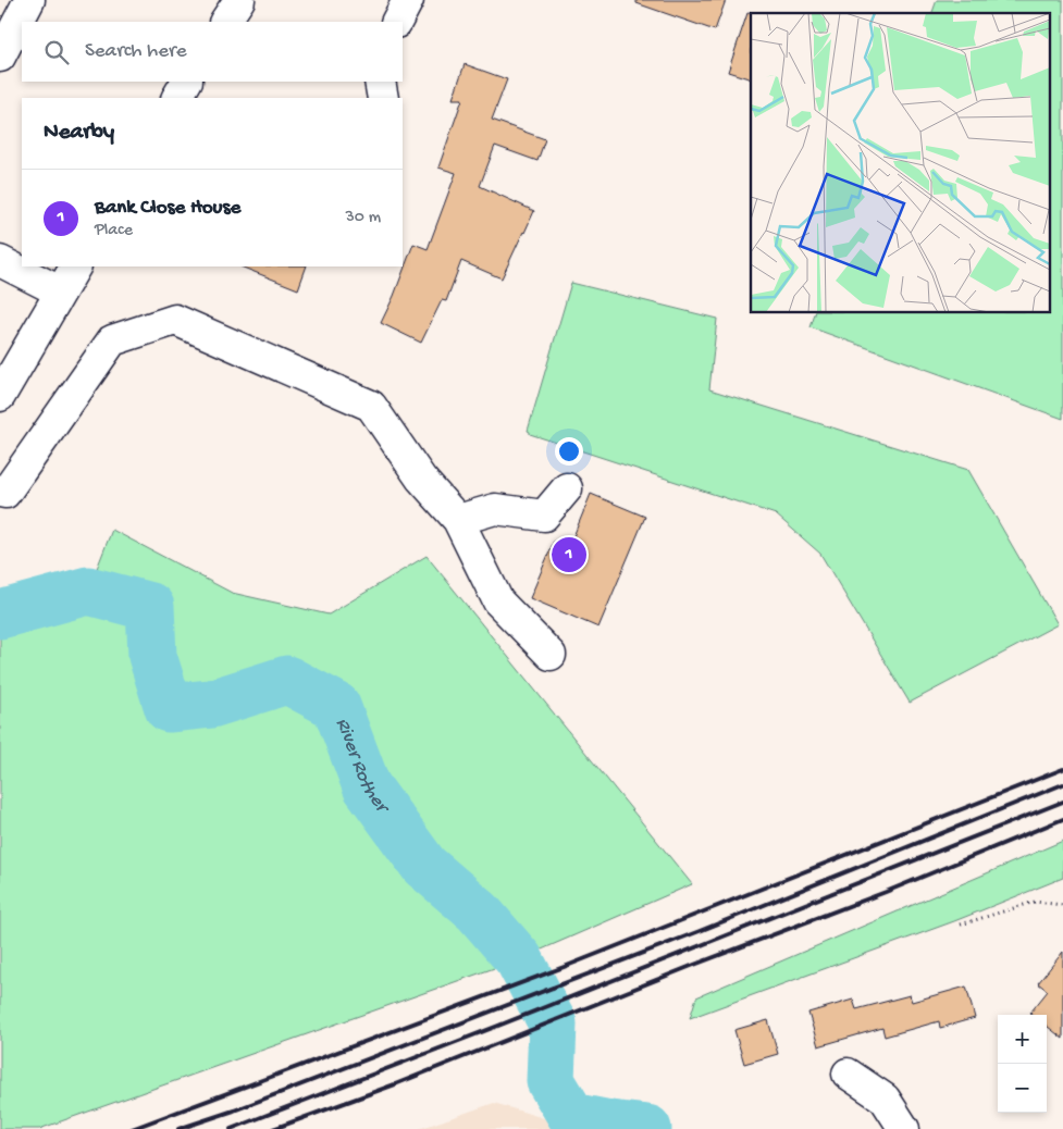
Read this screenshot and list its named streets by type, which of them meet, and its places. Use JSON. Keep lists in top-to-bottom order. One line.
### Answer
{"water":["River Rother"],"page":{"search":"Search here","heading":"Nearby","list":[{"mark":"1","name":"Bank Close House","note":"Place","value":"30 m"}],"pins":"1","map_buttons":["+","−"]}}
